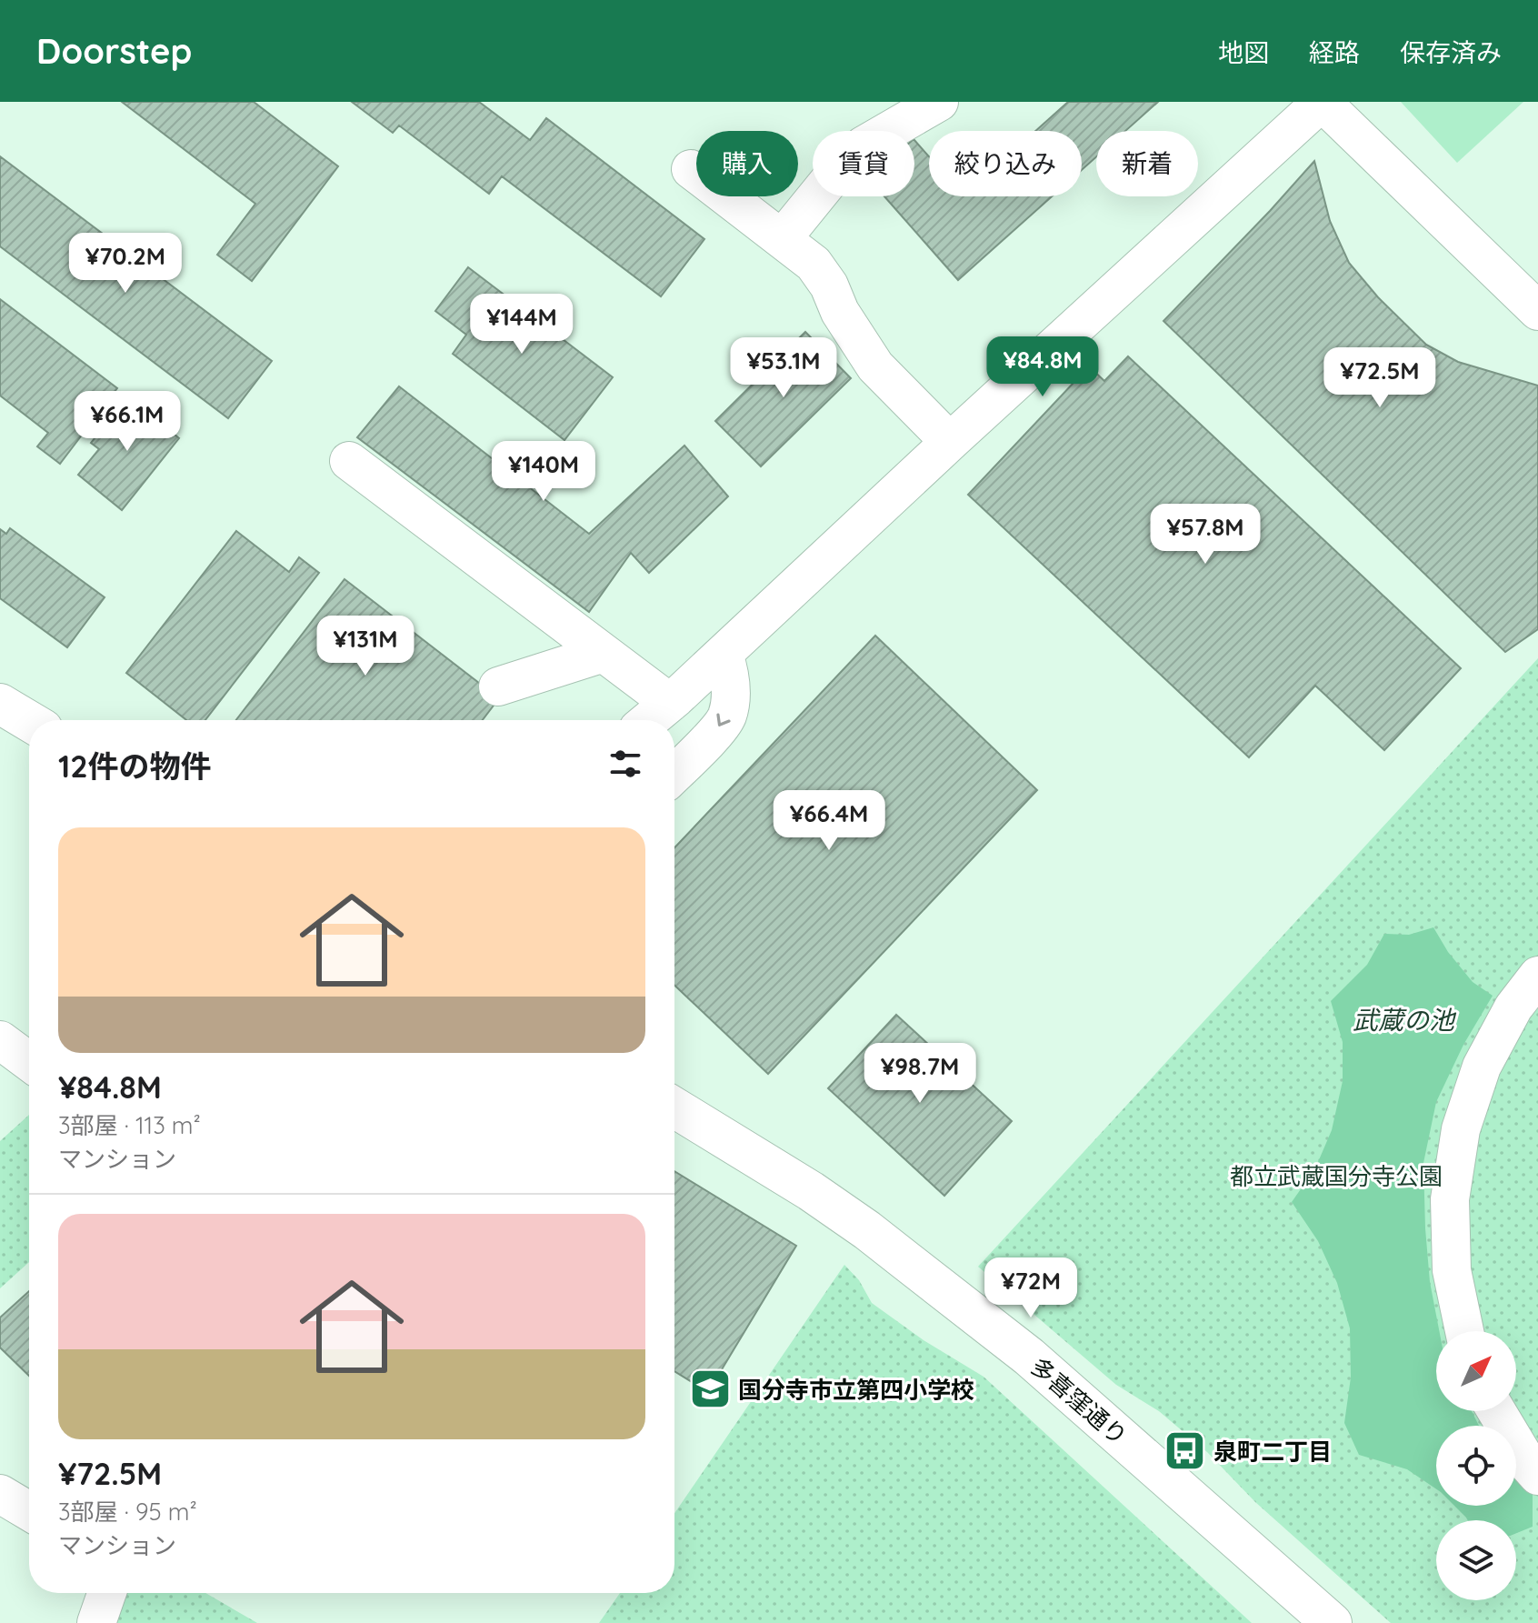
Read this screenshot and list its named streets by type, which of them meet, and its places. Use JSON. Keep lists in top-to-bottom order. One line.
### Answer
{"streets":{"main road":["多喜窪通り"]},"water":["武蔵の池"],"parks":["都立武蔵国分寺公園"],"places":{"school or university":["国分寺市立第四小学校"],"bus stop":["泉町二丁目"]},"north":"top right","page":{"header":"Doorstep","nav":["地図","経路","保存済み"],"chip":["購入","賃貸","絞り込み","新着"],"price":["¥70.2M","¥144M","¥84.8M","¥53.1M","¥72.5M","¥66.1M","¥140M","¥57.8M","¥131M","¥66.4M","¥98.7M","¥72M"],"heading":"12件の物件","list":[{"name":"¥84.8M","note":"3部屋 · 113 m² · マンション"},{"name":"¥72.5M","note":"3部屋 · 95 m² · マンション"}]}}
